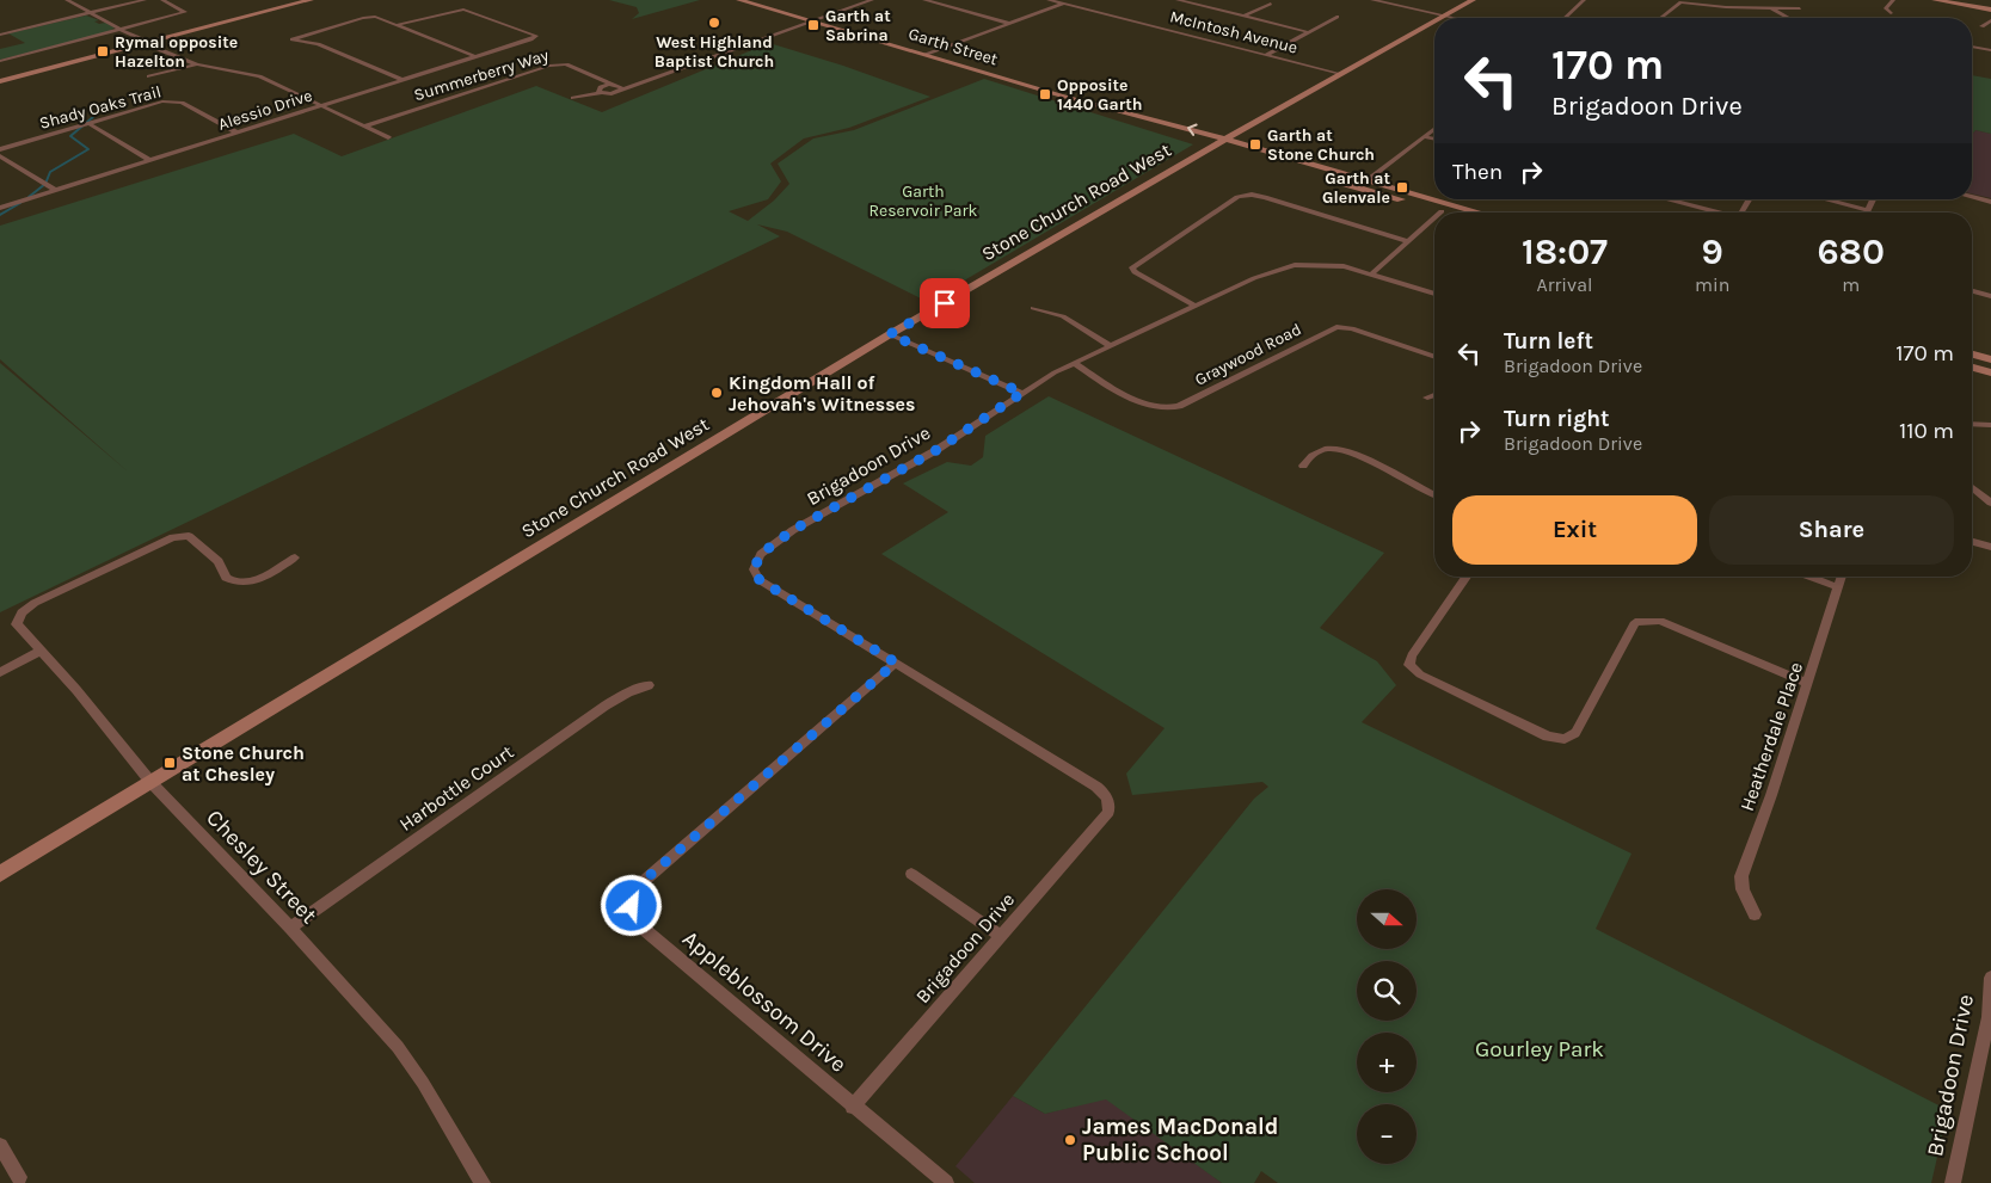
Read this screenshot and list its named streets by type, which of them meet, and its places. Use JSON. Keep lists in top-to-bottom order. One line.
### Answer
{"streets":{"main road":["Garth Street","Stone Church Road West"],"street":["McIntosh Avenue","Summerberry Way","Shady Oaks Trail","Alessio Drive","Graywood Road","Brigadoon Drive","Heatherdale Place","Harbottle Court","Chesley Street","Appleblossom Drive"]},"crossings":[["McIntosh Avenue","Stone Church Road West"],["Garth Street","Stone Church Road West"],["Shady Oaks Trail","Alessio Drive"],["Stone Church Road West","Chesley Street"],["Graywood Road","Brigadoon Drive"],["Brigadoon Drive","Appleblossom Drive"],["Harbottle Court","Chesley Street"]],"parks":["Garth Reservoir Park","Gourley Park"],"places":{"other":["West Highland Baptist Church","Kingdom Hall of Jehovah's Witnesses","James MacDonald Public School"],"transit":["Garth at Sabrina","Rymal opposite Hazelton","Opposite 1440 Garth","Garth at Stone Church","Garth at Glenvale","Stone Church at Chesley"]},"north":"right","page":{"turn":["170 m","Brigadoon Drive"],"then":"Then","eta":["18:07","Arrival","9","min","680","m"],"list":[{"name":"Turn left","note":"Brigadoon Drive","value":"170 m"},{"name":"Turn right","note":"Brigadoon Drive","value":"110 m"}],"buttons":["Exit","Share"],"map_buttons":["+","−"]}}
